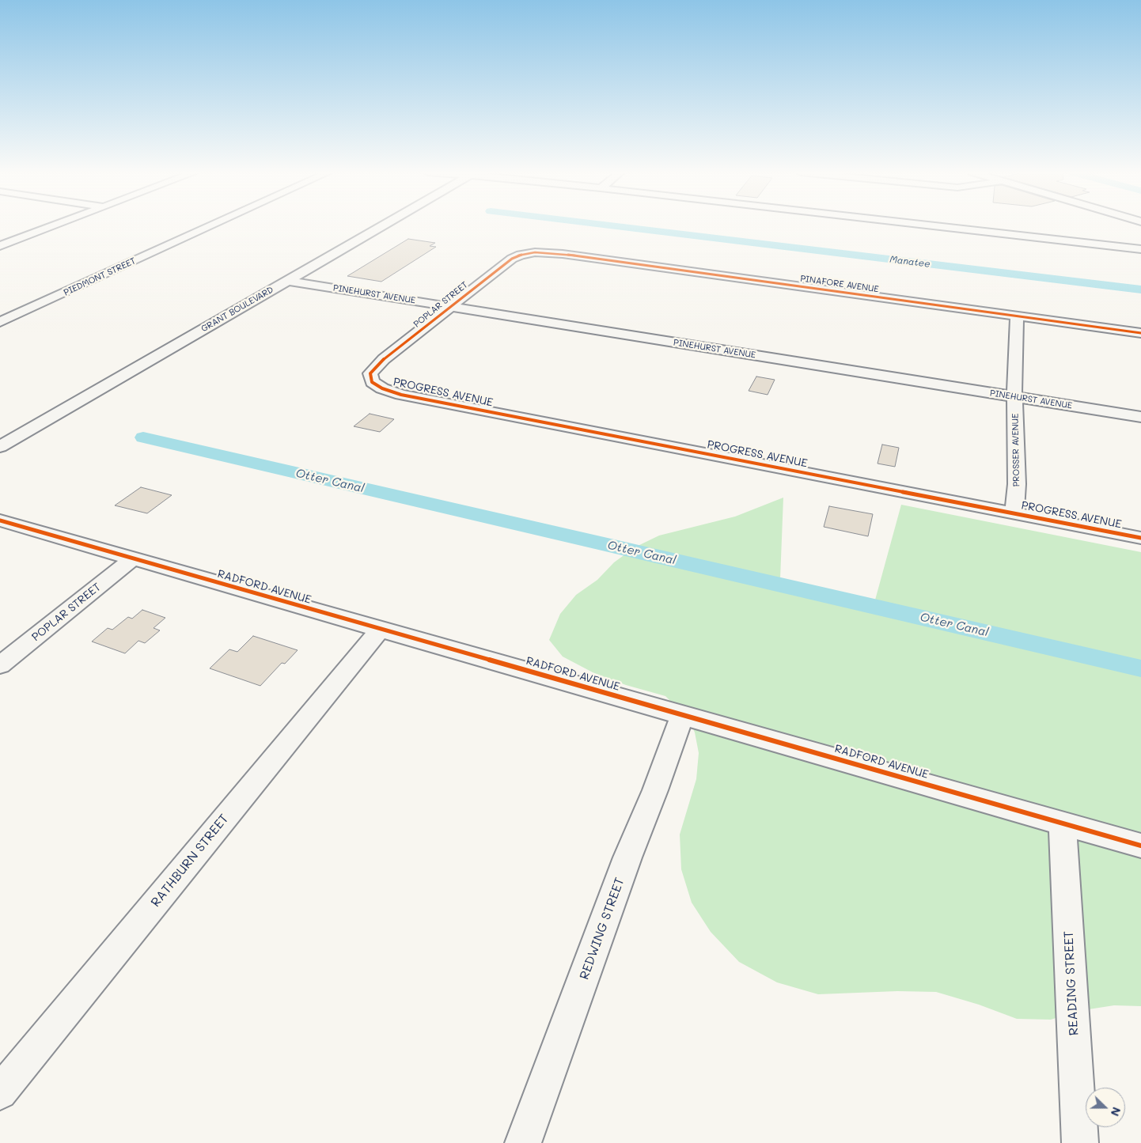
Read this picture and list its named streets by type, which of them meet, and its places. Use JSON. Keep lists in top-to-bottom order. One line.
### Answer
{"streets":{"street":["PIEDMONT STREET","PINAFORE AVENUE","PINEHURST AVENUE","POPLAR STREET","GRANT BOULEVARD","PROGRESS AVENUE","PROSSER AVENUE","RADFORD AVENUE","RATHBURN STREET","REDWING STREET","READING STREET"]},"crossings":[["PINAFORE AVENUE","POPLAR STREET"],["PINAFORE AVENUE","PROSSER AVENUE"],["PINEHURST AVENUE","POPLAR STREET"],["PINEHURST AVENUE","GRANT BOULEVARD"],["PINEHURST AVENUE","PROSSER AVENUE"],["POPLAR STREET","PROGRESS AVENUE"],["POPLAR STREET","RADFORD AVENUE"],["PROGRESS AVENUE","PROSSER AVENUE"],["RADFORD AVENUE","RATHBURN STREET"],["RADFORD AVENUE","REDWING STREET"],["RADFORD AVENUE","READING STREET"]],"water":["Manatee","Otter Canal"],"north":"right"}
